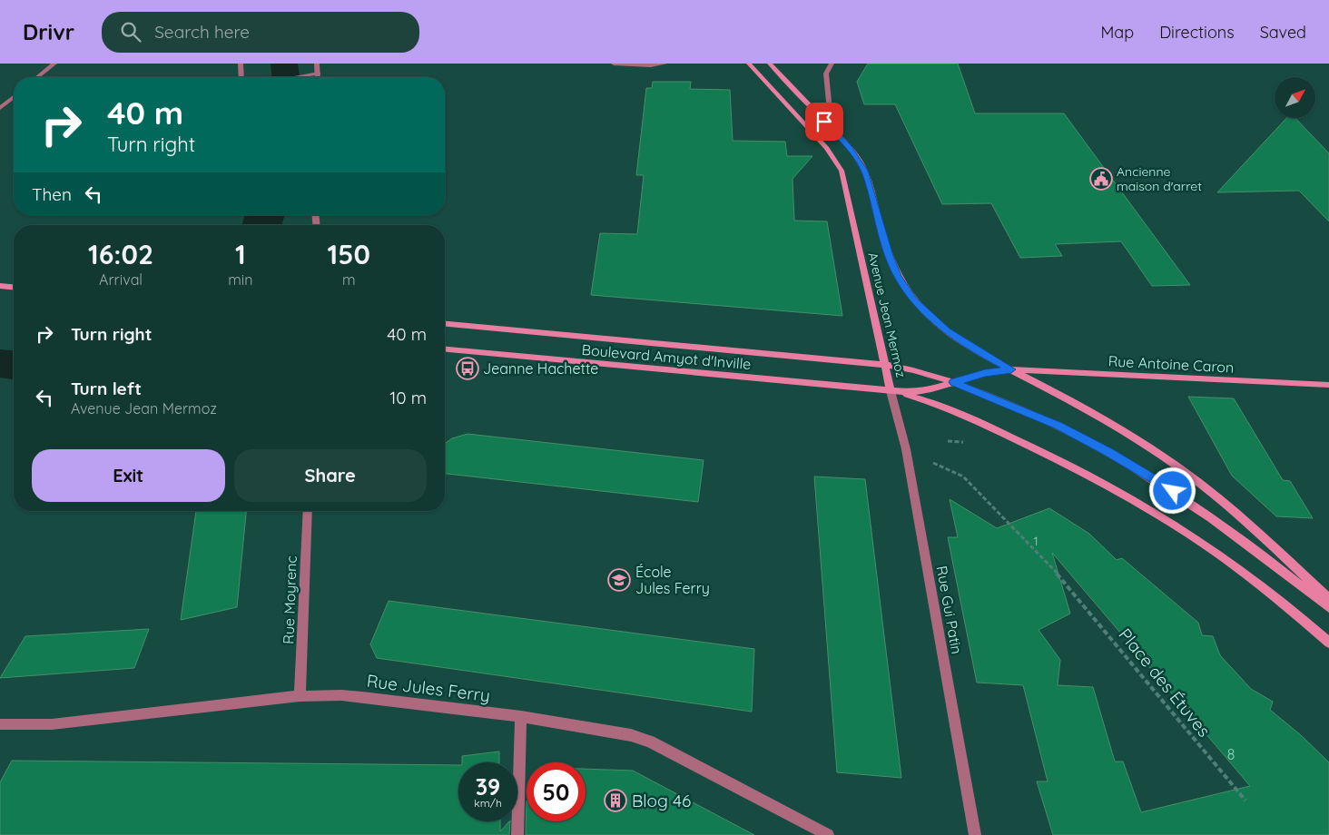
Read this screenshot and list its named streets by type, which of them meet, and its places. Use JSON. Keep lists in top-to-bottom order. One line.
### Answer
{"streets":{"main road":["Avenue Jean Mermoz","Boulevard Amyot d'Inville","Rue Antoine Caron"],"street":["Rue Moyrenc","Rue Gui Patin","Rue Jules Ferry"],"path":["Place des Étuves"]},"crossings":[["Avenue Jean Mermoz","Boulevard Amyot d'Inville"],["Avenue Jean Mermoz","Rue Antoine Caron"],["Avenue Jean Mermoz","Rue Gui Patin"],["Boulevard Amyot d'Inville","Rue Gui Patin"],["Rue Moyrenc","Rue Jules Ferry"],["Rue Gui Patin","Place des Étuves"]],"places":{"public building":["Ancienne maison d'arret"],"bus stop":["Jeanne Hachette"],"school or university":["École Jules Ferry"],"building":["Blog 46"]},"house_numbers":["1","8"],"north":"top right","page":{"header":"Drivr","search":"Search here","nav":["Map","Directions","Saved"],"turn":["40 m","Turn right"],"then":"Then","eta":["16:02","Arrival","1","min","150","m"],"list":[{"name":"Turn right","value":"40 m"},{"name":"Turn left","note":"Avenue Jean Mermoz","value":"10 m"}],"buttons":["Exit","Share"],"speed":"39 km/h","limit":"50"}}
